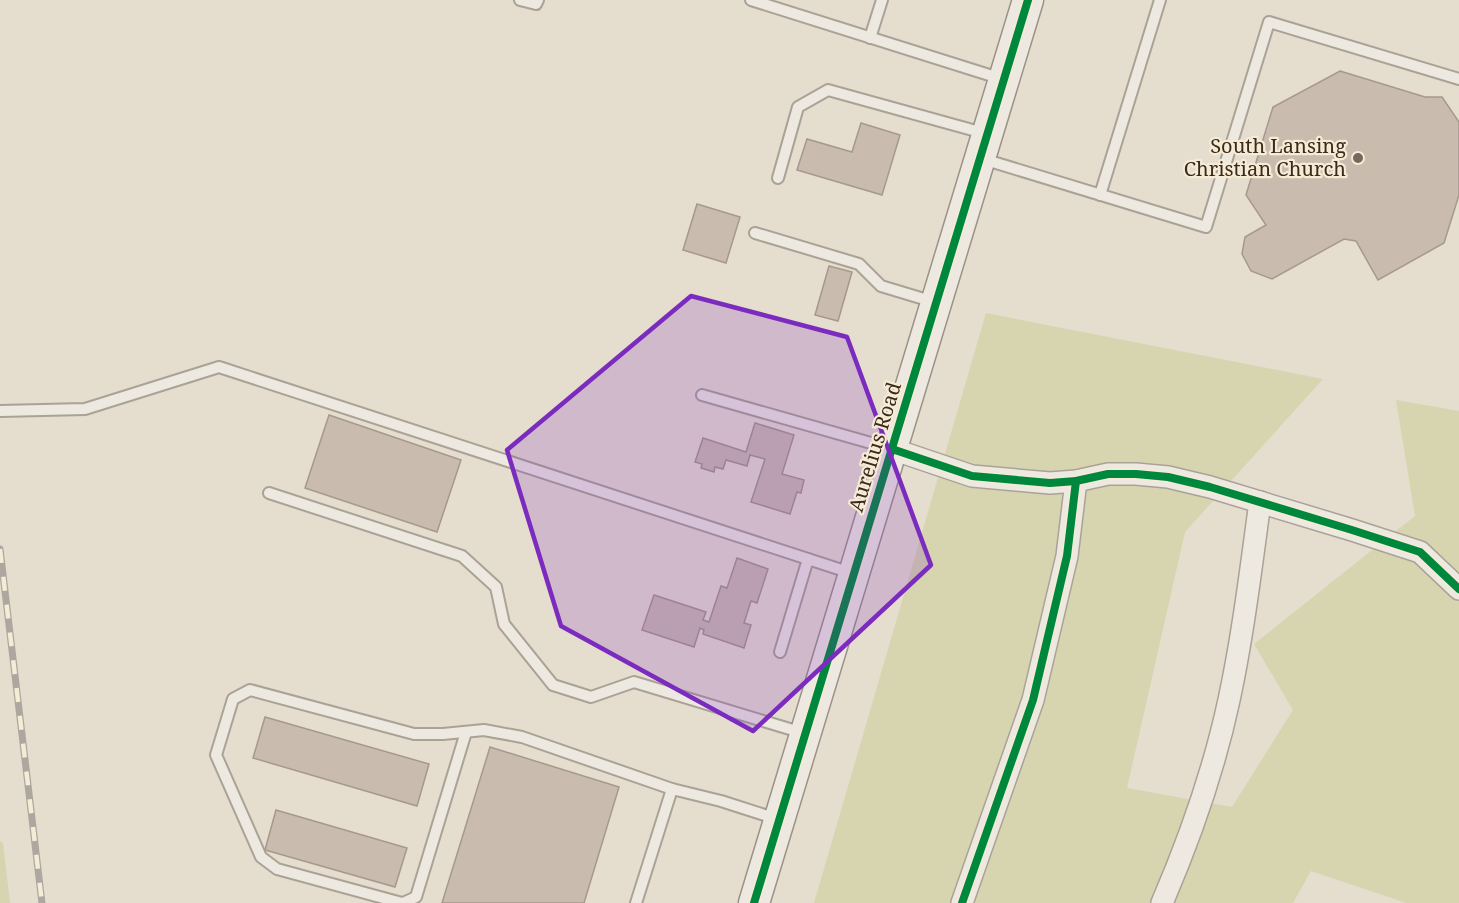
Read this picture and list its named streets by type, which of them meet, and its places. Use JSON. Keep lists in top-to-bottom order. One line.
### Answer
{"streets":{"street":["Aurelius Road"]},"places":["South Lansing Christian Church"]}
